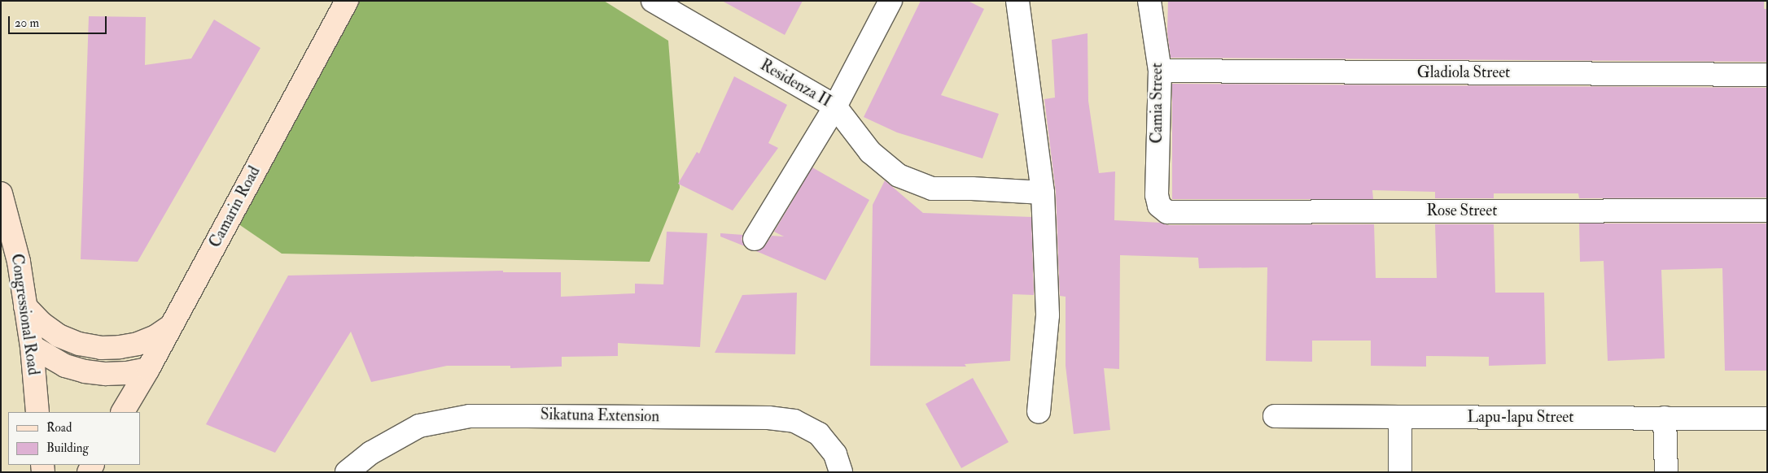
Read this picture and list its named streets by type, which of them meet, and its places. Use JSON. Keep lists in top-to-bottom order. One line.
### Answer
{"streets":{"main road":["Camarin Road","Congressional Road"],"street":["Gladiola Street","Residenza II","Camia Street","Rose Street","Sikatuna Extension","Lapu-lapu Street"]},"crossings":[["Gladiola Street","Camia Street"],["Camia Street","Rose Street"]],"legend":["Road","Building"],"scale_bar":"20 m"}
